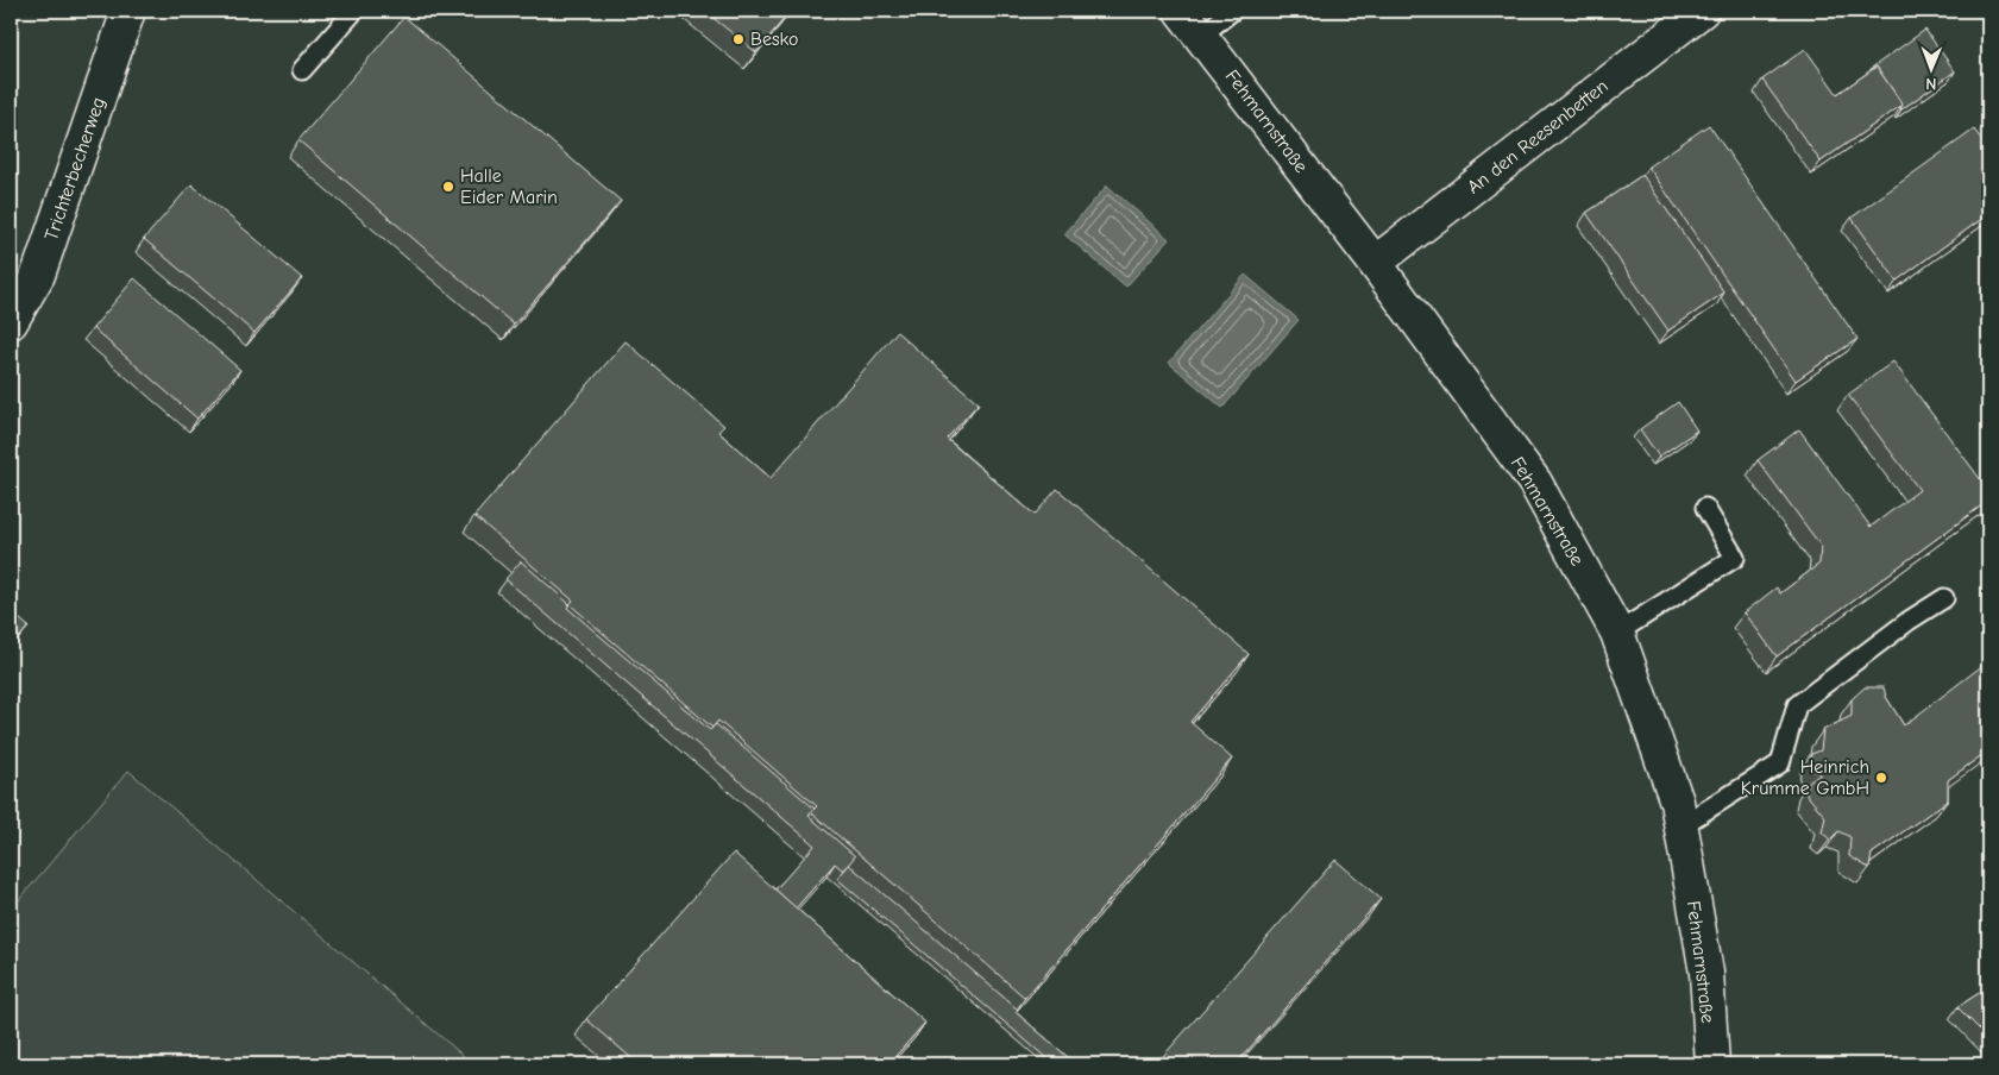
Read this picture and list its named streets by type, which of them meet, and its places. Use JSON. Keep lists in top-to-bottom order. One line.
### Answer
{"streets":{"street":["Fehmarnstraße","An den Reesenbetten","Trichterbecherweg"]},"crossings":[["Fehmarnstraße","An den Reesenbetten"]],"places":["Besko","Halle Eider Marin","Heinrich Krumme GmbH"],"north":"bottom"}
